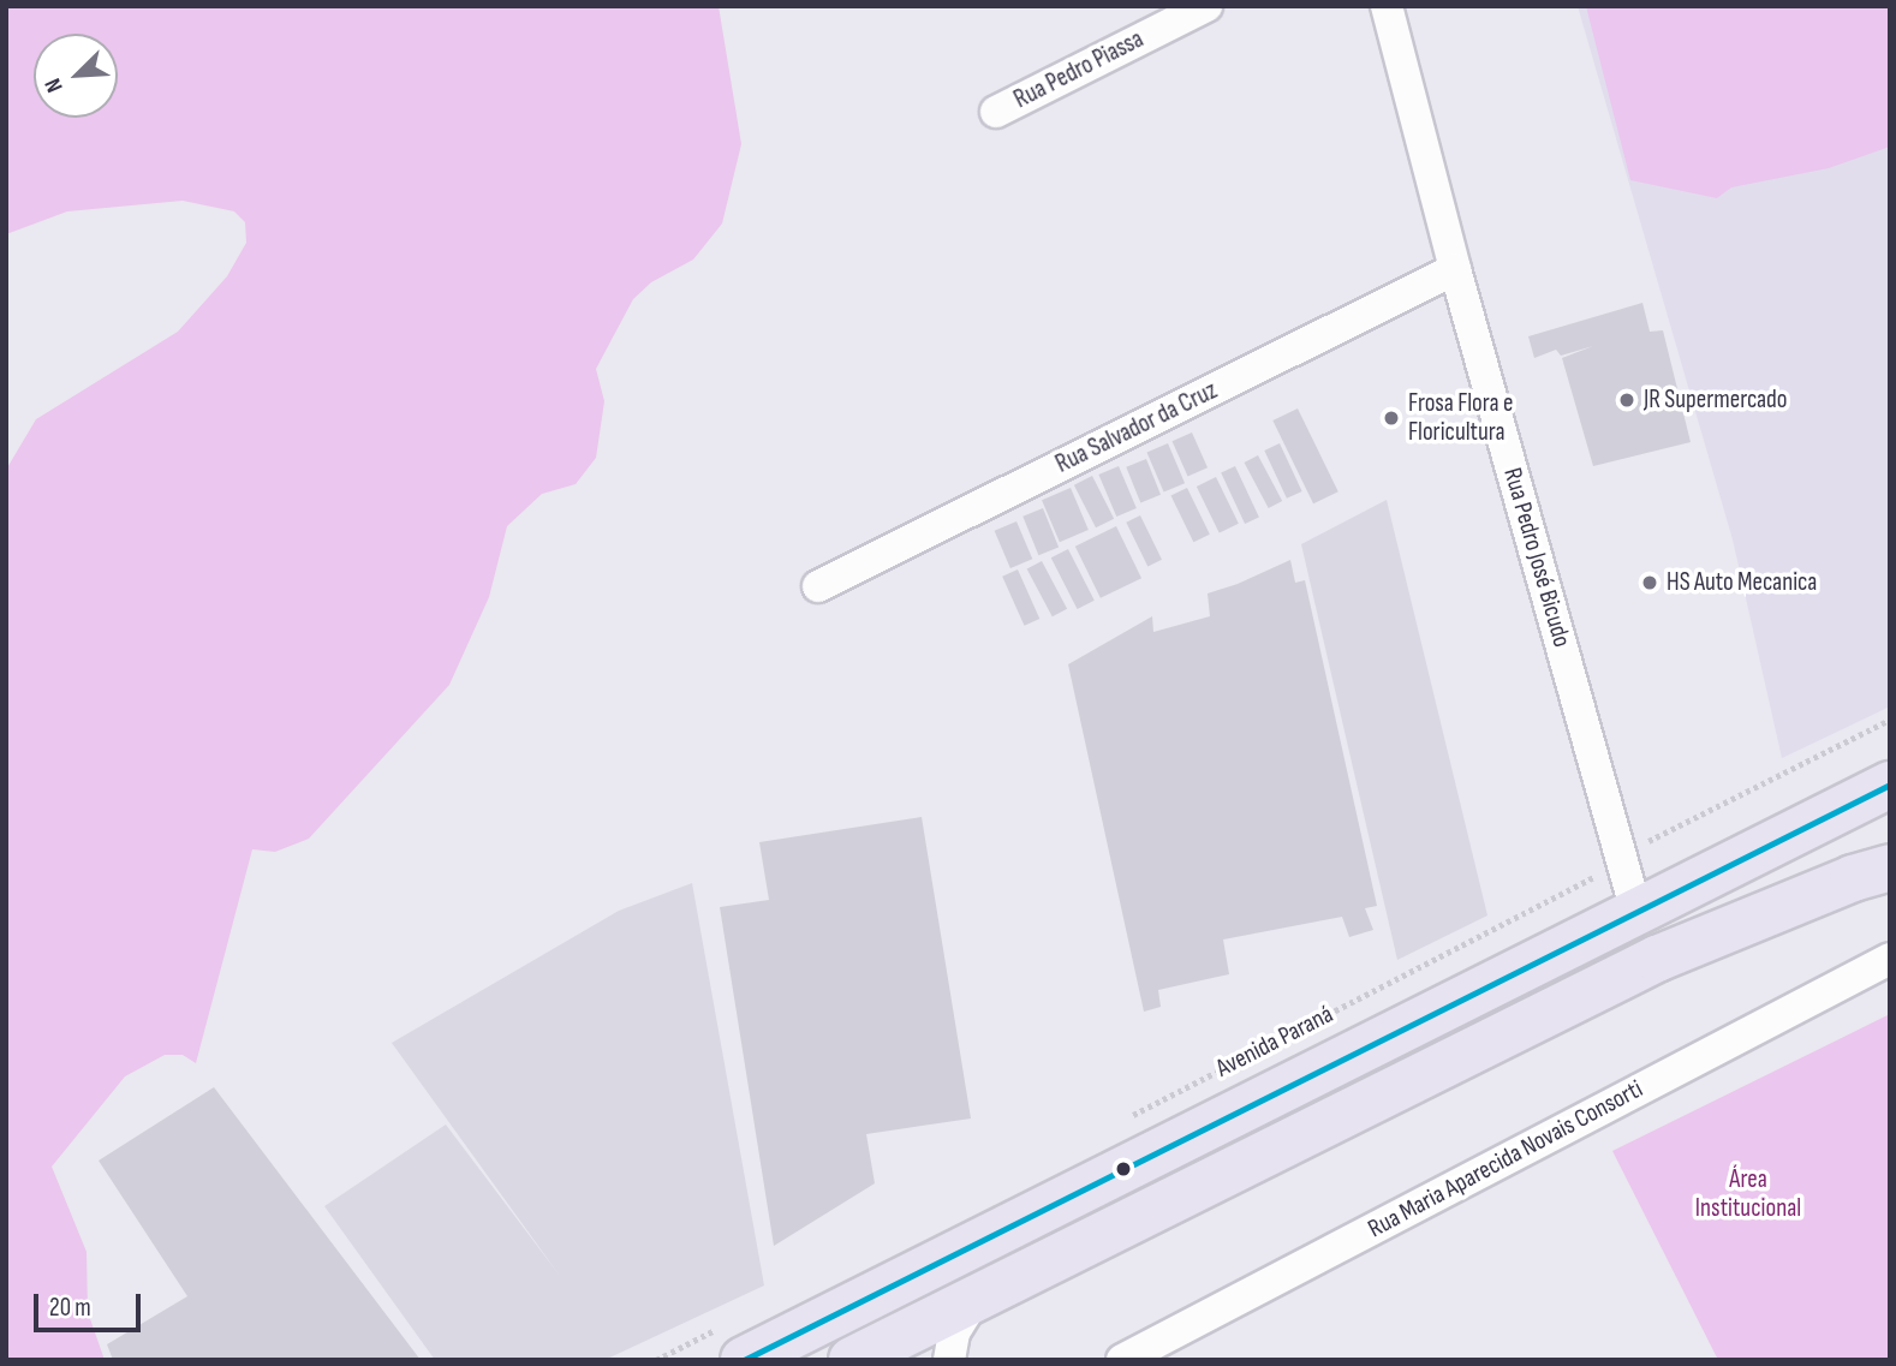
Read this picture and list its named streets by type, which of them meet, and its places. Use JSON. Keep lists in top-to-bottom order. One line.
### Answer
{"streets":{"main road":["Avenida Paraná"],"street":["Rua Pedro Piassa","Rua Salvador da Cruz","Rua Pedro José Bicudo","Rua Maria Aparecida Novais Consorti"]},"crossings":[["Rua Salvador da Cruz","Rua Pedro José Bicudo"],["Rua Pedro José Bicudo","Avenida Paraná"]],"parks":["Área Institucional"],"places":["JR Supermercado","Frosa Flora e Floricultura","HS Auto Mecanica"],"scale_bar":"20 m","north":"bottom left"}
